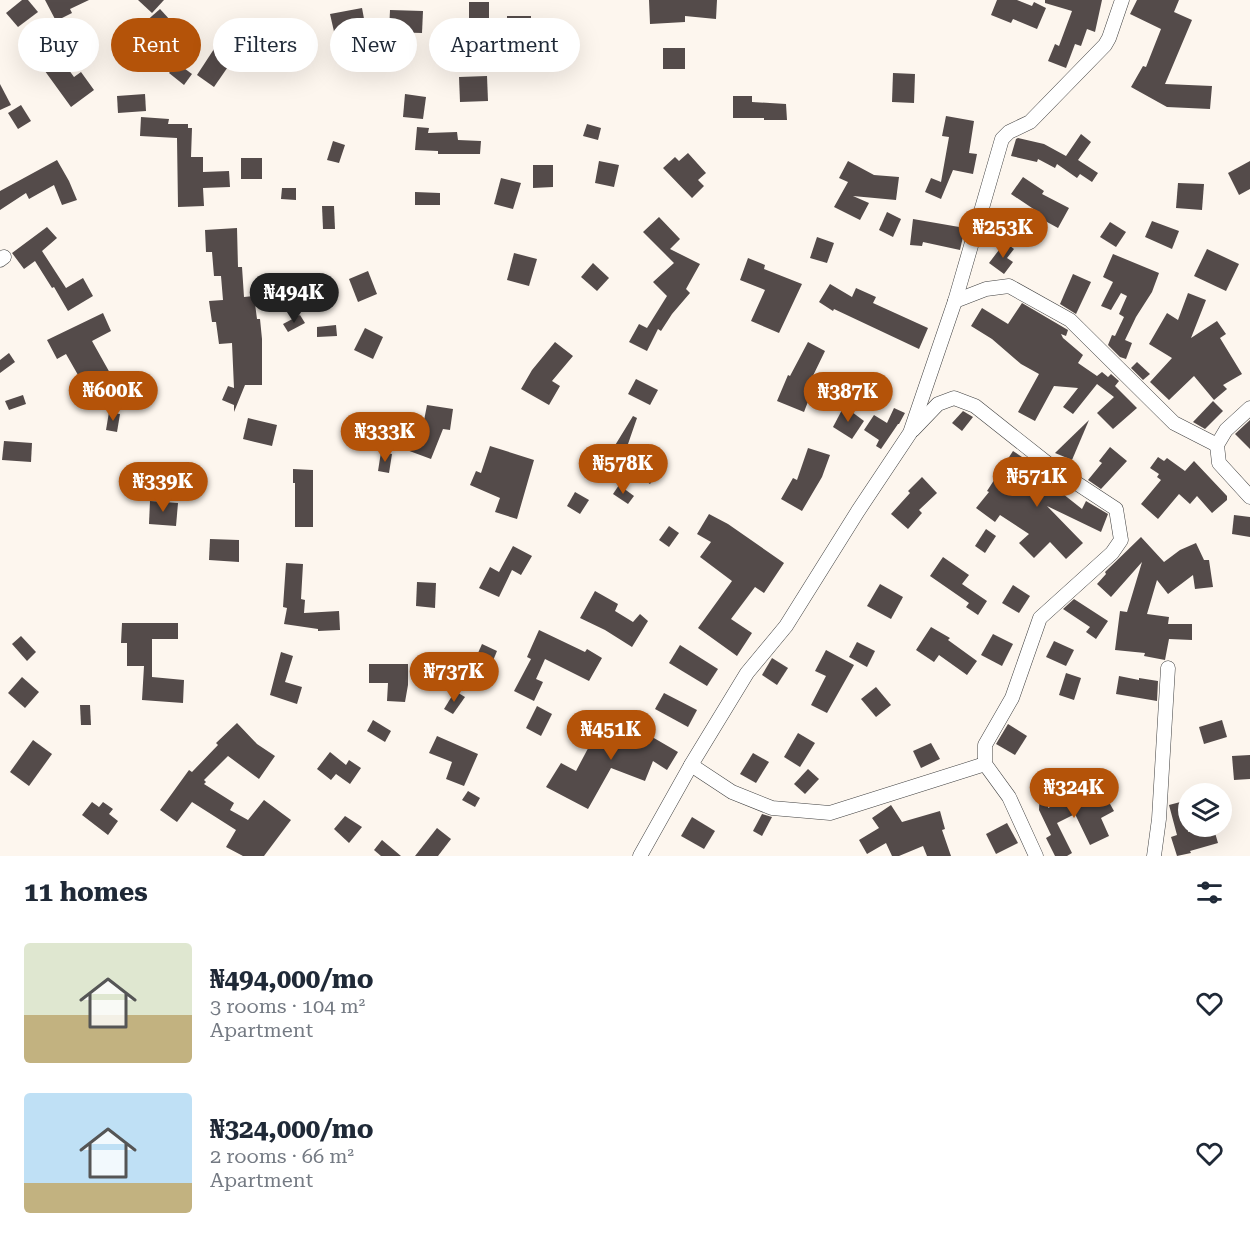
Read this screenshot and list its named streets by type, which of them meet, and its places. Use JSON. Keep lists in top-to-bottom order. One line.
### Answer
{"page":{"chip":["Buy","Rent","Filters","New","Apartment"],"price":["₦253K","₦494K","₦600K","₦387K","₦333K","₦578K","₦571K","₦339K","₦737K","₦451K","₦324K"],"heading":"11 homes","list":[{"name":"₦494,000/mo","note":"3 rooms · 104 m² · Apartment"},{"name":"₦324,000/mo","note":"2 rooms · 66 m² · Apartment"}]}}
